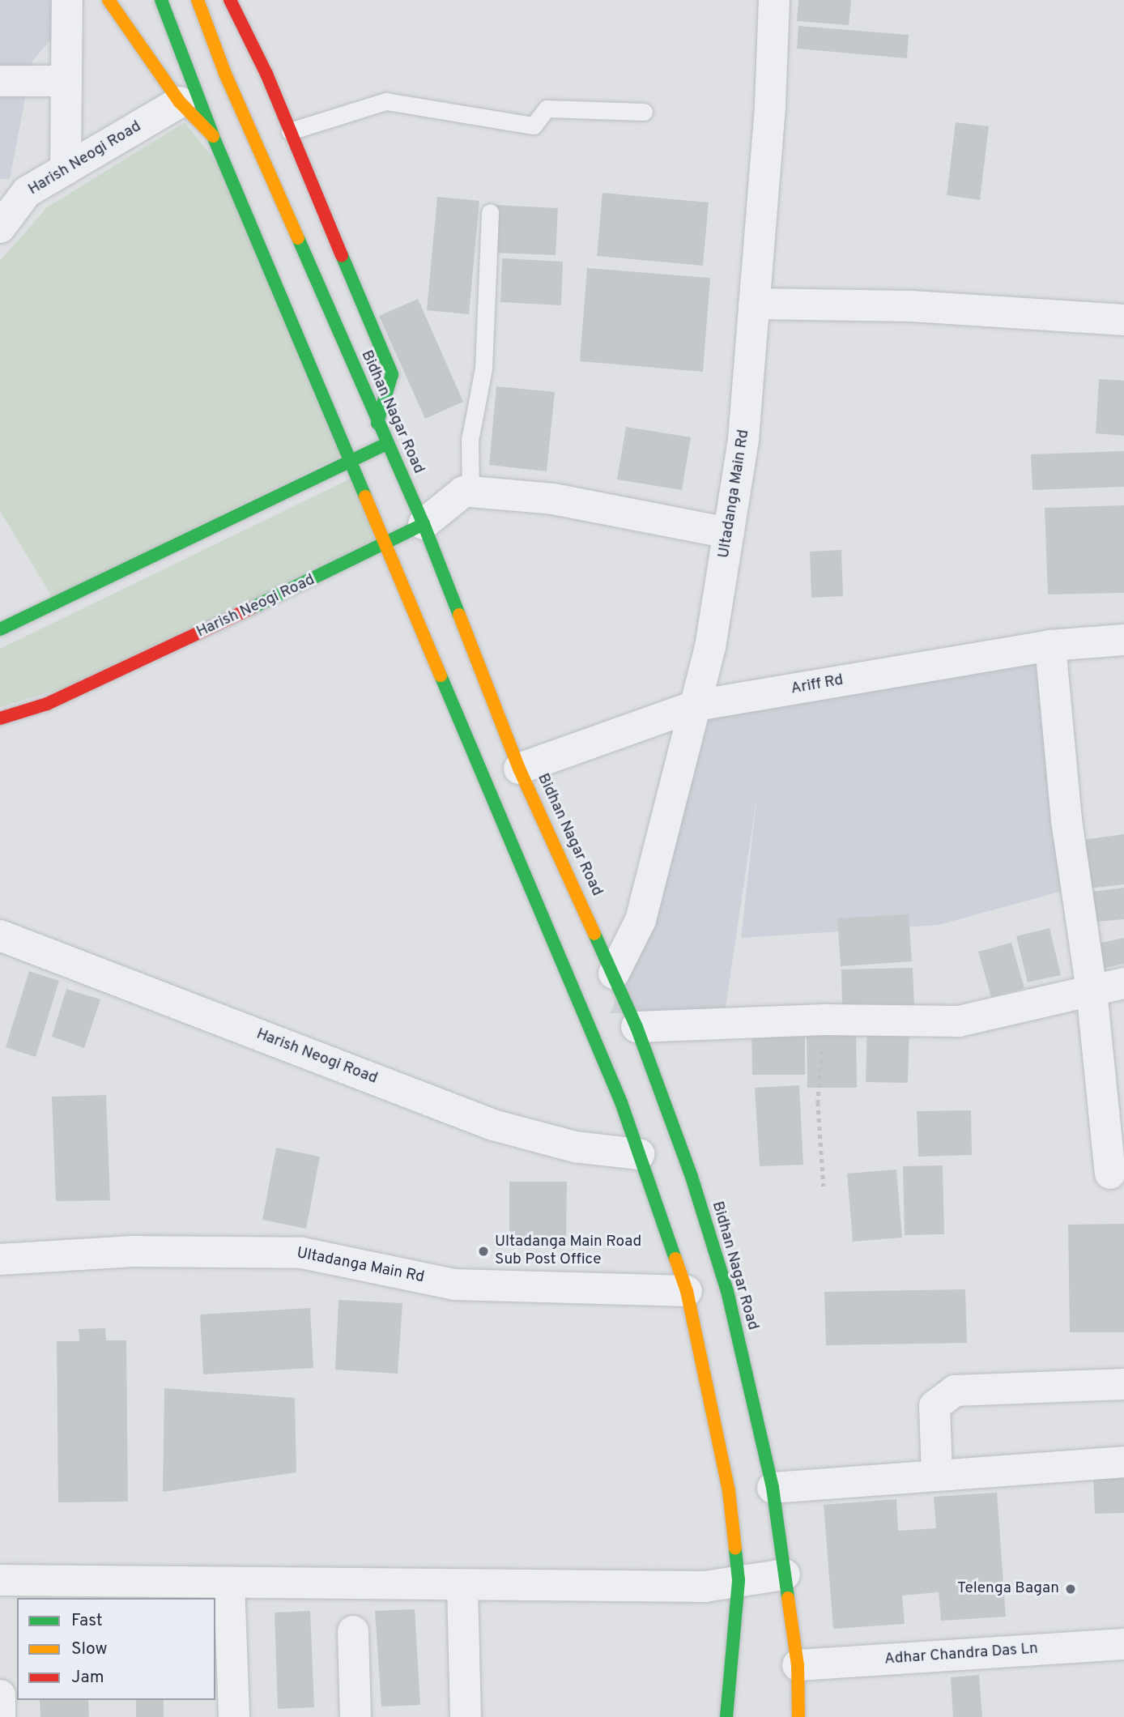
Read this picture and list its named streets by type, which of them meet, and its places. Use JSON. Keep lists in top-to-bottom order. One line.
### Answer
{"streets":{"main road":["Harish Neogi Road","Bidhan Nagar Road"],"street":["Ultadanga Main Rd","Ariff Rd","Adhar Chandra Das Ln"]},"crossings":[["Harish Neogi Road","Bidhan Nagar Road"],["Bidhan Nagar Road","Ultadanga Main Rd"],["Bidhan Nagar Road","Ariff Rd"],["Bidhan Nagar Road","Adhar Chandra Das Ln"],["Ultadanga Main Rd","Ariff Rd"]],"places":["Ultadanga Main Road Sub Post Office","Telenga Bagan"],"legend":["Fast","Slow","Jam"]}
